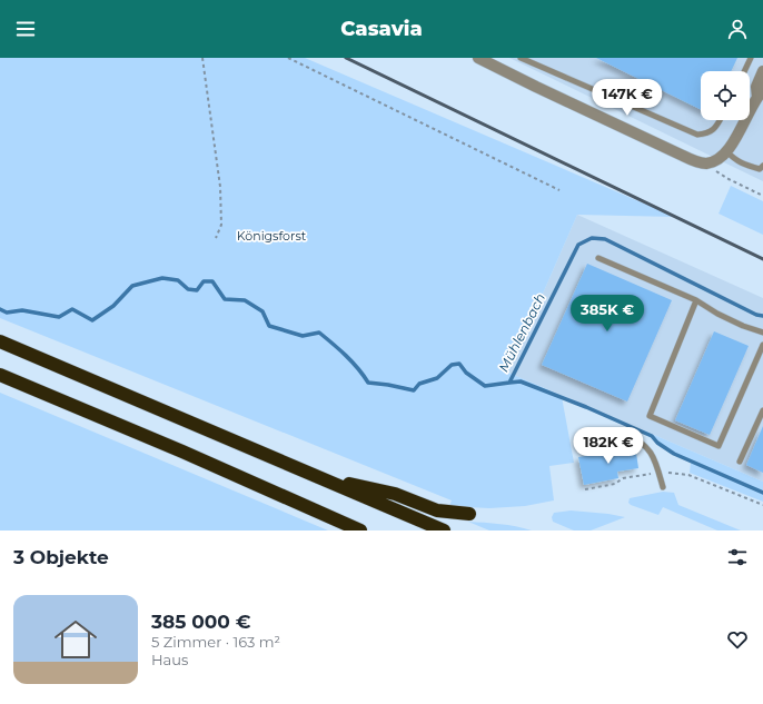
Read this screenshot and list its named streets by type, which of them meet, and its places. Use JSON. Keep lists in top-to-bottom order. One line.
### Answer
{"water":["Mühlenbach"],"parks":["Königsforst"],"page":{"header":"Casavia","price":["147K €","385K €","182K €"],"heading":"3 Objekte","list":[{"name":"385 000 €","note":"5 Zimmer · 163 m² · Haus"}]}}
